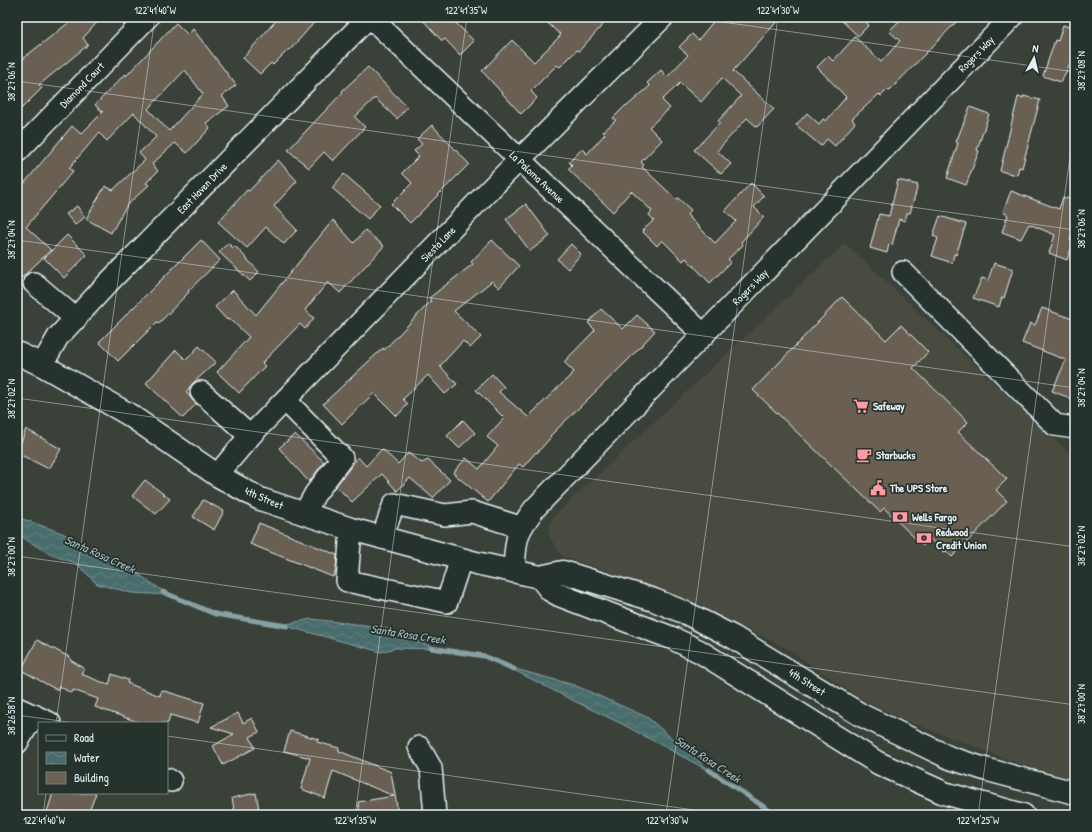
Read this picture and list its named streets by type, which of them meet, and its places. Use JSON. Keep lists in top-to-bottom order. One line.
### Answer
{"streets":{"main road":["4th Street"],"street":["Rogers Way","Diamond Court","La Paloma Avenue","East Haven Drive","Siesta Lane"]},"crossings":[["Rogers Way","La Paloma Avenue"],["Rogers Way","4th Street"],["La Paloma Avenue","East Haven Drive"],["La Paloma Avenue","Siesta Lane"],["East Haven Drive","4th Street"],["Siesta Lane","4th Street"]],"water":["Santa Rosa Creek"],"places":{"supermarket":["Safeway"],"cafe":["Starbucks"],"public building":["The UPS Store"],"bank":["Wells Fargo","Redwood Credit Union"]},"legend":["Road","Water","Building"],"north":"top","coordinates":["122°41'40\"W","122°41'35\"W","122°41'30\"W","38°27'08\"N","38°27'06\"N","38°27'04\"N","38°27'02\"N","38°27'00\"N","38°26'58\"N","122°41'25\"W"]}
